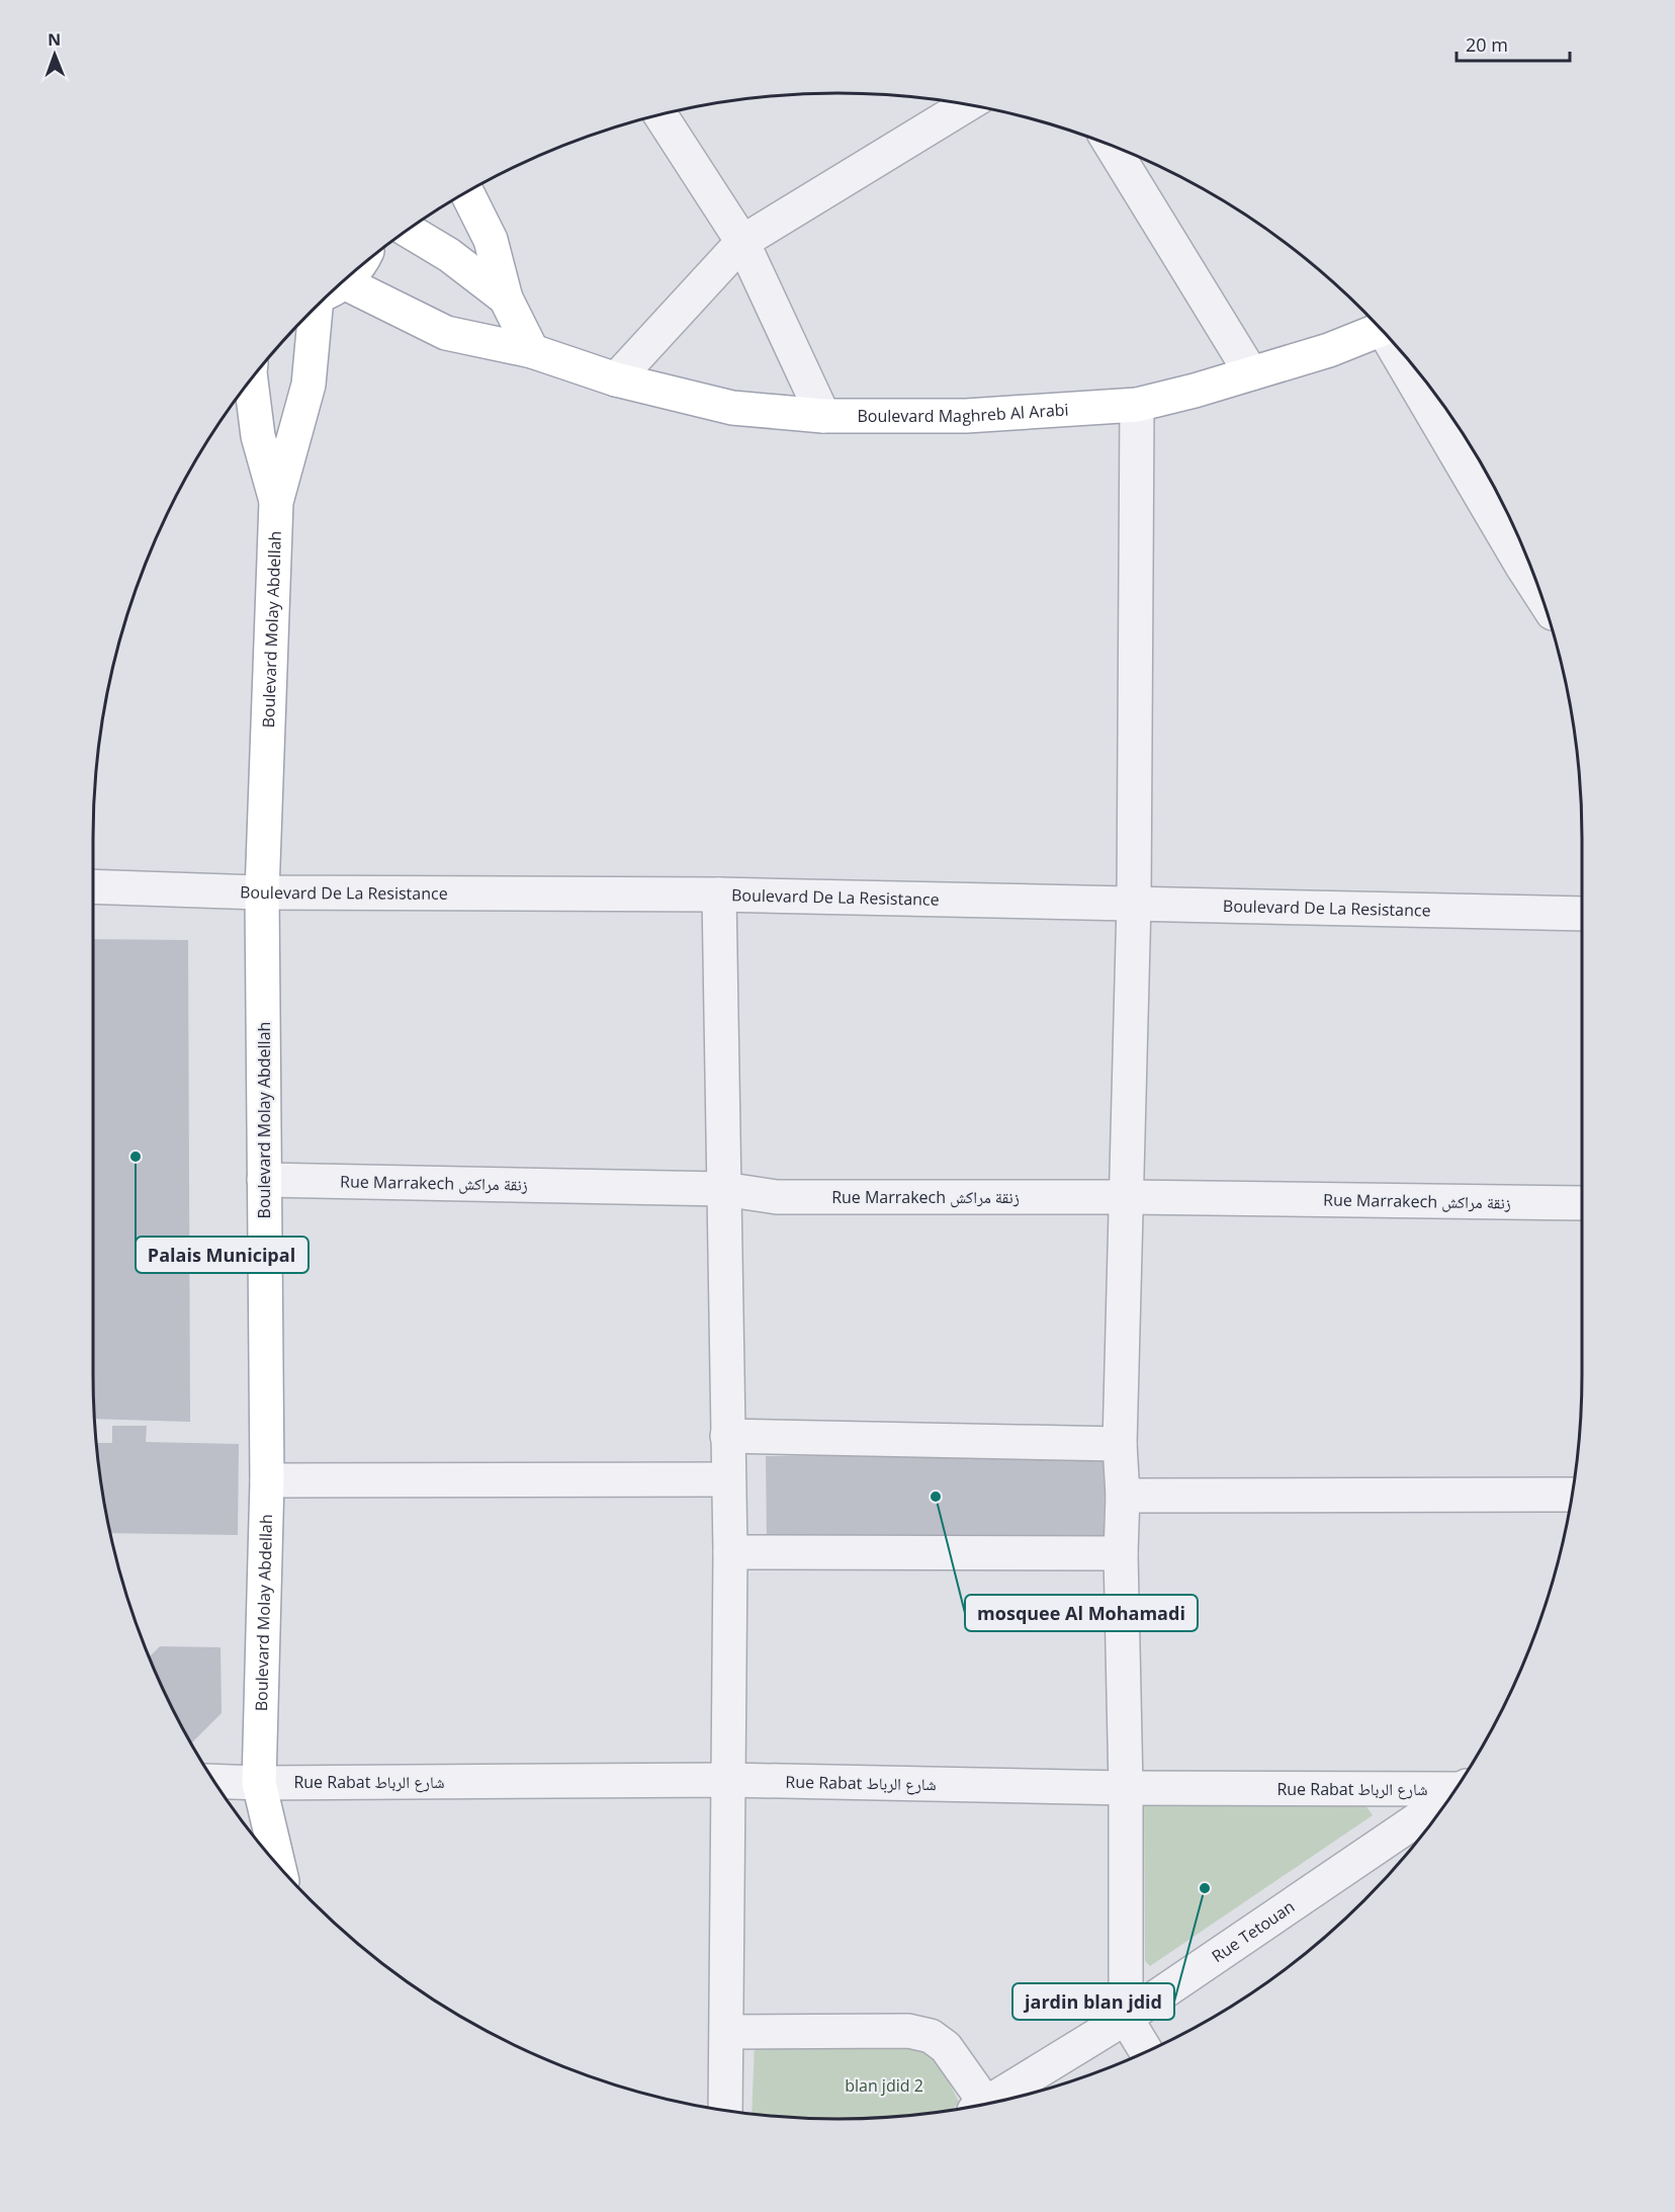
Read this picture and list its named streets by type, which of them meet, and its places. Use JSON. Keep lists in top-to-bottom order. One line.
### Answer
{"streets":{"main road":["Boulevard Maghreb Al Arabi","Boulevard Molay Abdellah"],"street":["Boulevard De La Resistance","Rue Marrakech زنقة مراكش","Rue Rabat شارع الرباط","Rue Tetouan"]},"crossings":[["Boulevard Molay Abdellah","Boulevard De La Resistance"],["Boulevard Molay Abdellah","Rue Marrakech زنقة مراكش"],["Boulevard Molay Abdellah","Rue Rabat شارع الرباط"]],"parks":["blan jdid 2"],"places":["Palais Municipal","mosquee Al Mohamadi","jardin blan jdid"],"scale_bar":"20 m","north":"top"}
